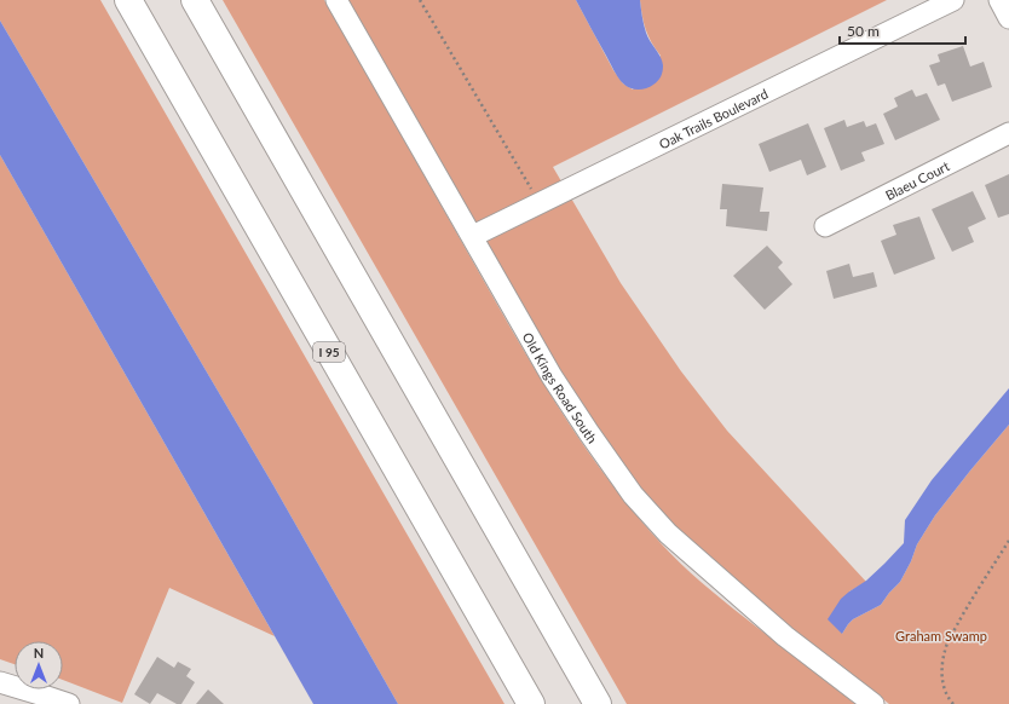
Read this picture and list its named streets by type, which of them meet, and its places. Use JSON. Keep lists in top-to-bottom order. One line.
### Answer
{"streets":{"highway":["I 95"],"street":["Oak Trails Boulevard","Blaeu Court","Old Kings Road South"]},"crossings":[["Oak Trails Boulevard","Old Kings Road South"]],"parks":["Graham Swamp"],"scale_bar":"50 m","north":"top"}
